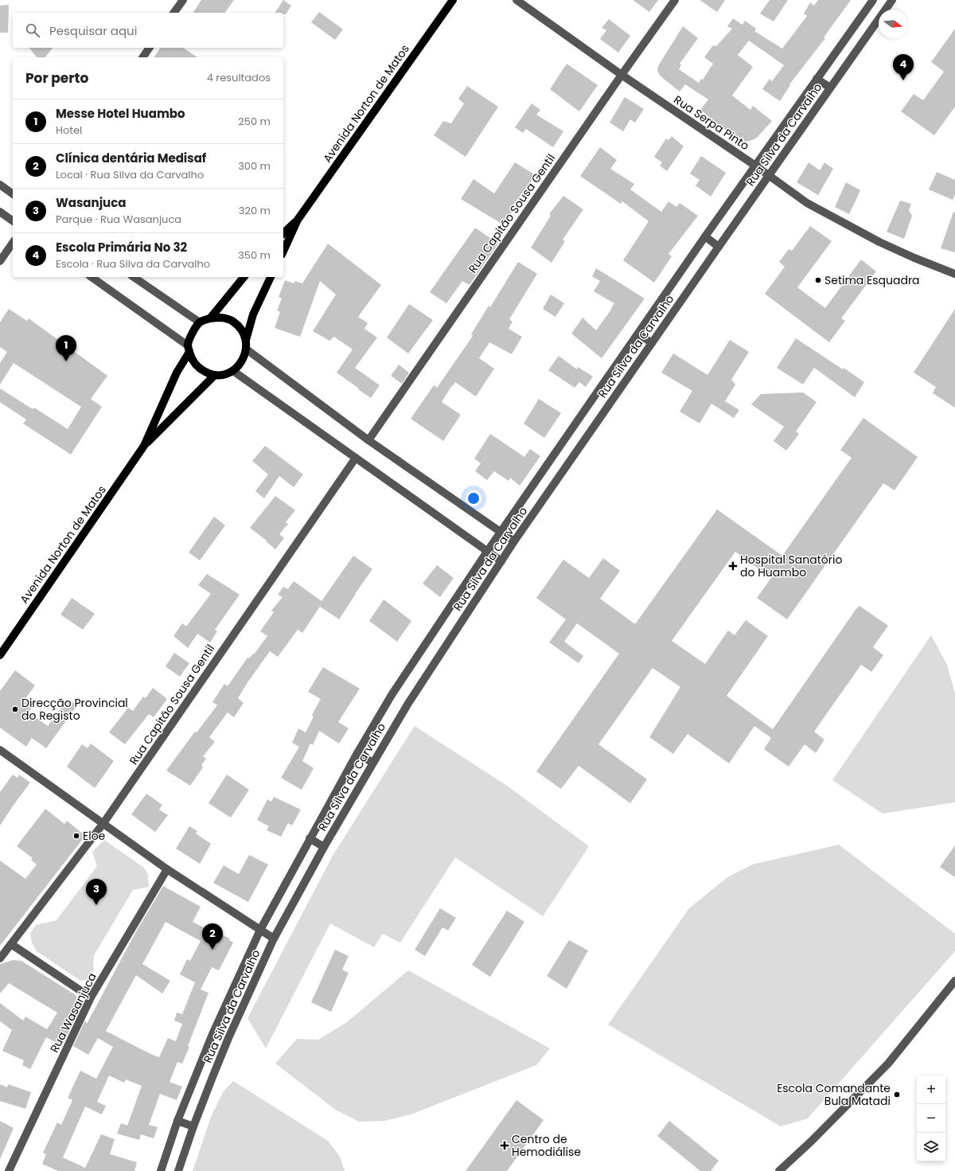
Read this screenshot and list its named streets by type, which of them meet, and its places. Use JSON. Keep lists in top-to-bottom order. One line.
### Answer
{"streets":{"main road":["Avenida Norton de Matos"],"street":["Rua Serpa Pinto","Rua Silva da Carvalho","Rua Capitão Sousa Gentil","Rua Wasanjuca"]},"crossings":[["Rua Serpa Pinto","Rua Silva da Carvalho"],["Rua Serpa Pinto","Rua Capitão Sousa Gentil"]],"places":{"other":["Setima Esquadra","Direcção Provincial do Registo","Eloe","Escola Comandante Bula Matadi"],"health":["Hospital Sanatório do Huambo","Centro de Hemodiálise"]},"north":"right","page":{"search":"Pesquisar aqui","pins":["4","1","3","2"],"heading":["Por perto","4 resultados"],"list":[{"mark":"1","name":"Messe Hotel Huambo","note":"Hotel","value":"250 m"},{"mark":"2","name":"Clínica dentária Medisaf","note":"Local · Rua Silva da Carvalho","value":"300 m"},{"mark":"3","name":"Wasanjuca","note":"Parque · Rua Wasanjuca","value":"320 m"},{"mark":"4","name":"Escola Primária No 32","note":"Escola · Rua Silva da Carvalho","value":"350 m"}],"map_buttons":["+","−"]}}
